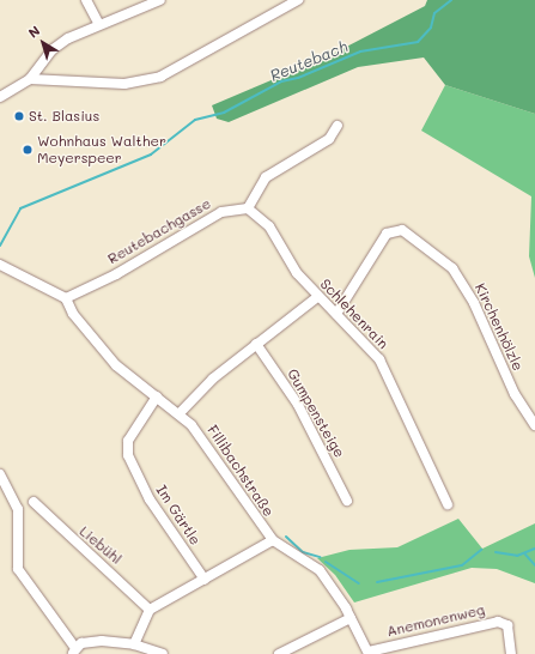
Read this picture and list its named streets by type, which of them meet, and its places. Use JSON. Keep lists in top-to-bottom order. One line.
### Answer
{"streets":{"street":["Reutebachgasse","Schlehenrain","Kirchenhölzle","Gumpensteige","Fillibachstraße","Im Gärtle","Liebühl","Anemonenweg"]},"crossings":[["Reutebachgasse","Schlehenrain"],["Reutebachgasse","Fillibachstraße"],["Schlehenrain","Kirchenhölzle"],["Fillibachstraße","Im Gärtle"],["Fillibachstraße","Anemonenweg"]],"water":["Reutebach"],"places":["St. Blasius","Wohnhaus Walther Meyerspeer"],"north":"top left"}
